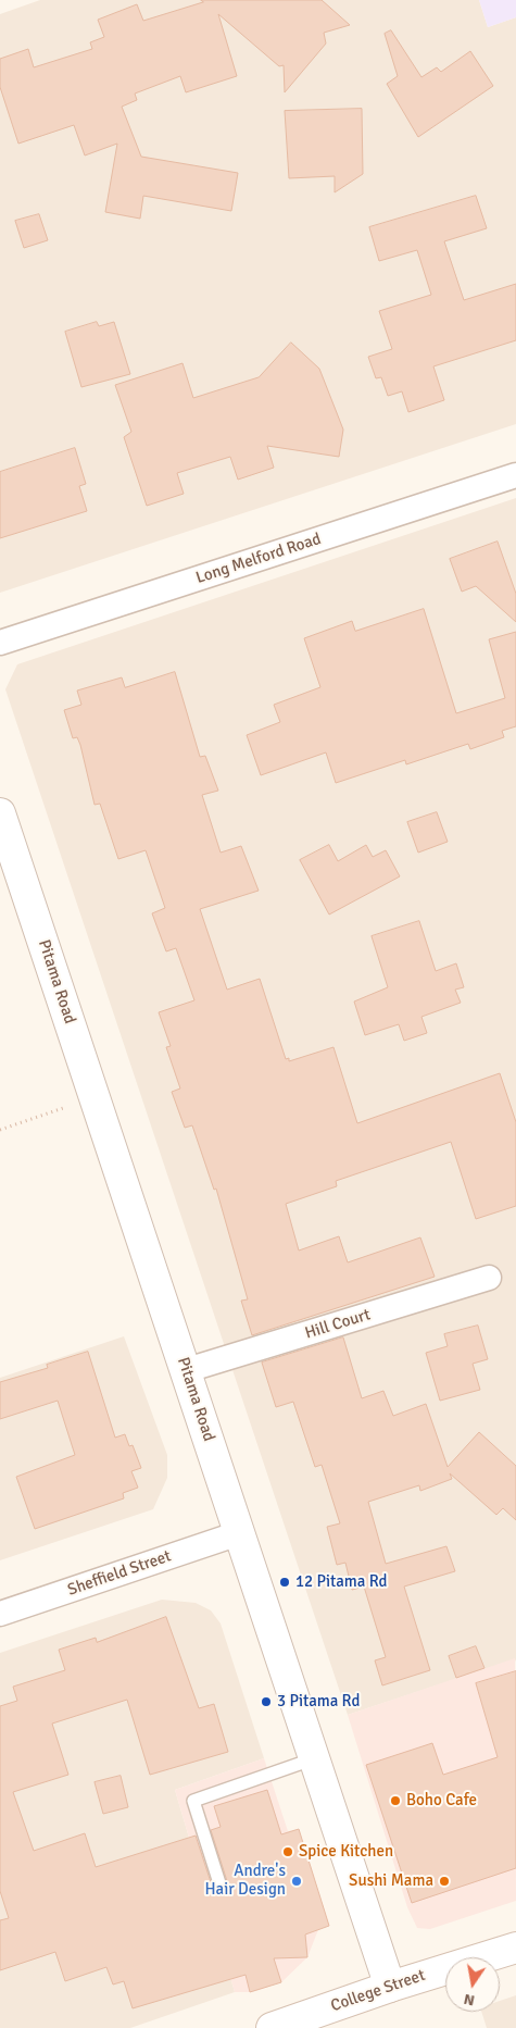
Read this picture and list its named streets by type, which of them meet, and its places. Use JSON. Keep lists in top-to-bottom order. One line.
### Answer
{"streets":{"street":["Long Melford Road","Pitama Road","Hill Court","Sheffield Street","College Street"]},"crossings":[["Pitama Road","Hill Court"],["Pitama Road","Sheffield Street"],["Pitama Road","College Street"]],"places":["12 Pitama Rd","3 Pitama Rd","Boho Cafe","Spice Kitchen","Andre's Hair Design","Sushi Mama"],"north":"bottom"}
